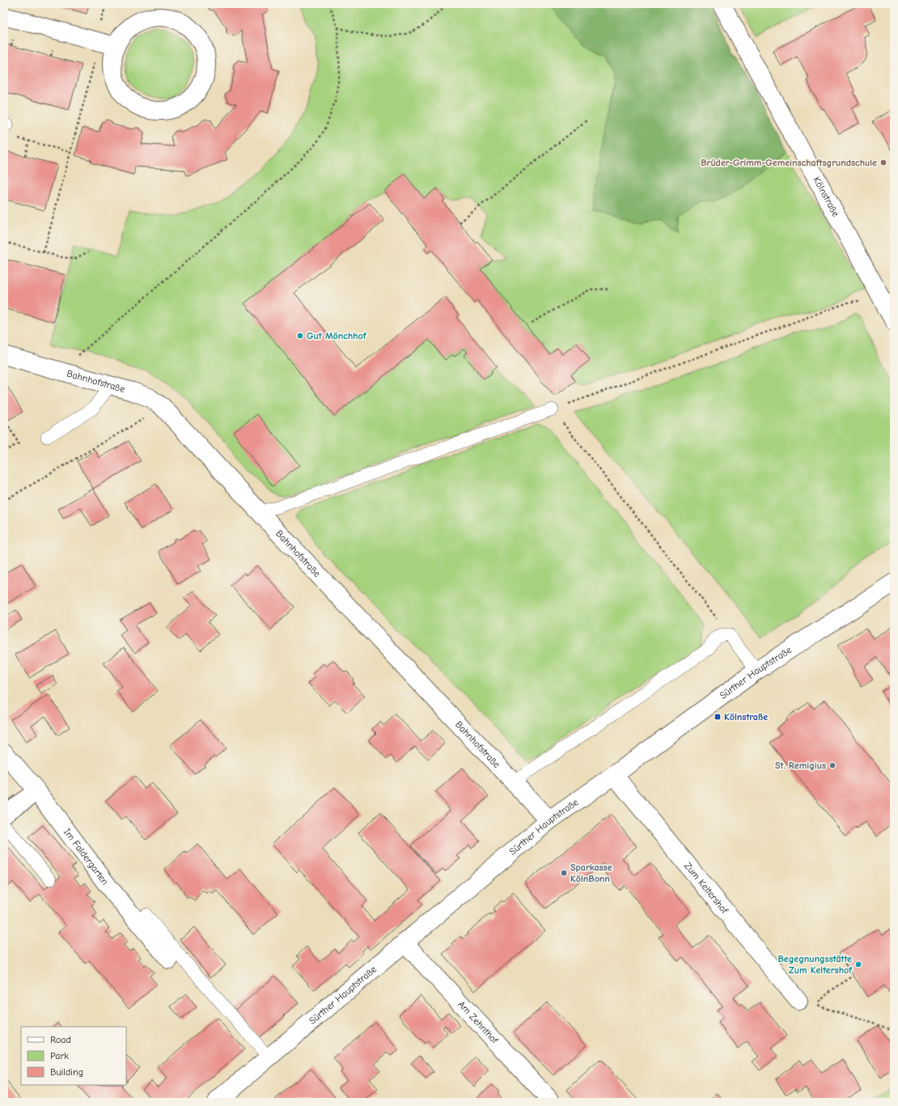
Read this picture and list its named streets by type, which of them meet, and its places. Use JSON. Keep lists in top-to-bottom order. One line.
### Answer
{"streets":{"street":["Kölnstraße","Bahnhofstraße","Sürther Hauptstraße","Im Faldergarten","Zum Keltershof","Am Zehnthof"]},"crossings":[["Bahnhofstraße","Sürther Hauptstraße"],["Sürther Hauptstraße","Zum Keltershof"],["Sürther Hauptstraße","Am Zehnthof"]],"places":{"other":["Brüder-Grimm-Gemeinschaftsgrundschule","Gut Mönchhof","St. Remigius","Sparkasse KölnBonn","Begegnungsstätte Zum Keltershof"],"transit":["Kölnstraße"]},"legend":["Road","Park","Building"]}
